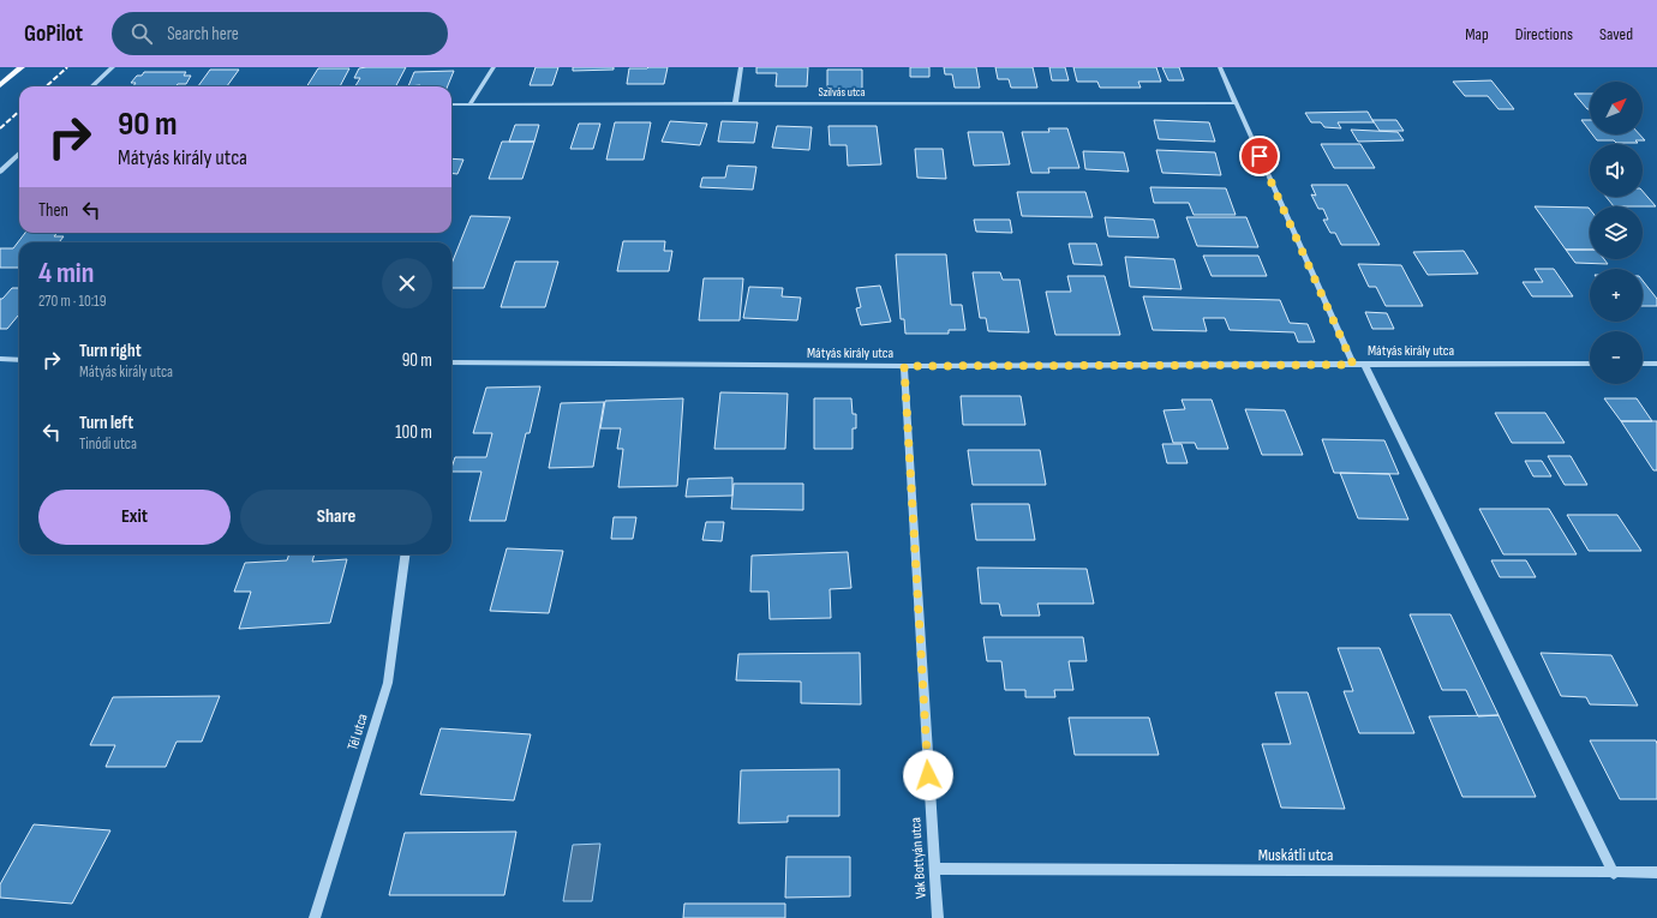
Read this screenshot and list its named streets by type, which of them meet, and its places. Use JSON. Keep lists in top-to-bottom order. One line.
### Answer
{"streets":{"street":["Szilvás utca","Mátyás király utca","Tél utca","Muskátli utca","Vak Bottyán utca"]},"crossings":[["Mátyás király utca","Vak Bottyán utca"],["Muskátli utca","Vak Bottyán utca"]],"north":"top right","page":{"header":"GoPilot","search":"Search here","nav":["Map","Directions","Saved"],"map_buttons":["+","−"],"turn":["90 m","Mátyás király utca"],"then":"Then","heading":["4 min","270 m · 10:19"],"list":[{"name":"Turn right","note":"Mátyás király utca","value":"90 m"},{"name":"Turn left","note":"Tinódi utca","value":"100 m"}],"buttons":["Exit","Share"]}}
